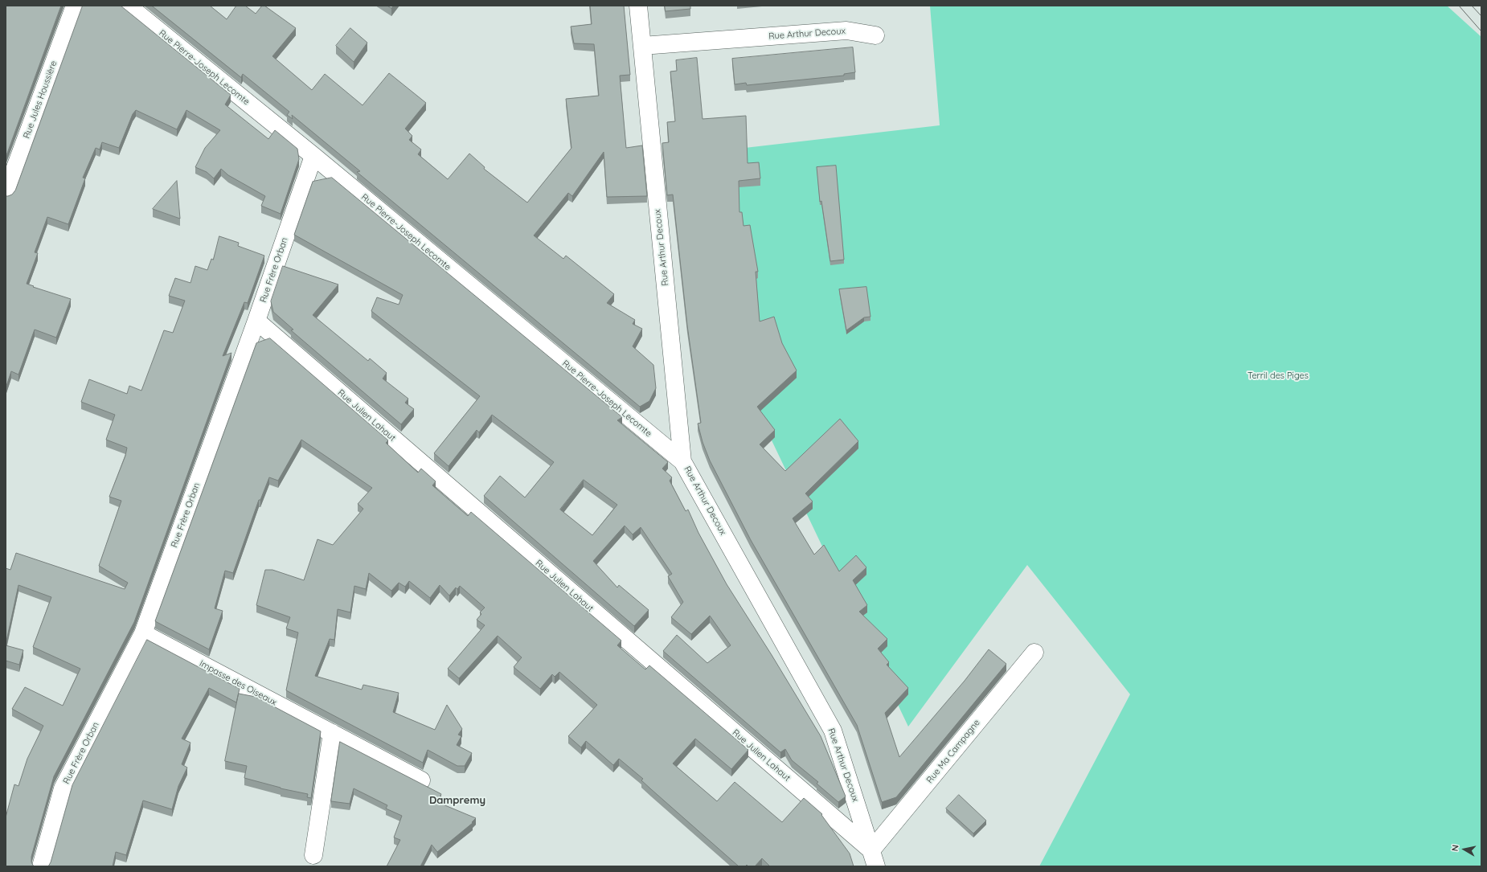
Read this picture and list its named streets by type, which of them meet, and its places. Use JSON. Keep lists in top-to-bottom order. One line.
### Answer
{"streets":{"street":["Rue Arthur Decoux","Rue Pierre-Joseph Lecomte","Rue Jules Houssière","Rue Frère Orban","Rue Julien Lahaut","Impasse des Oiseaux","Rue Ma Campagne"]},"crossings":[["Rue Arthur Decoux","Rue Pierre-Joseph Lecomte"],["Rue Arthur Decoux","Rue Julien Lahaut"],["Rue Arthur Decoux","Rue Ma Campagne"],["Rue Pierre-Joseph Lecomte","Rue Frère Orban"],["Rue Frère Orban","Rue Julien Lahaut"],["Rue Frère Orban","Impasse des Oiseaux"],["Rue Julien Lahaut","Rue Ma Campagne"]],"districts":["Dampremy"],"parks":["Terril des Piges"],"north":"left"}
